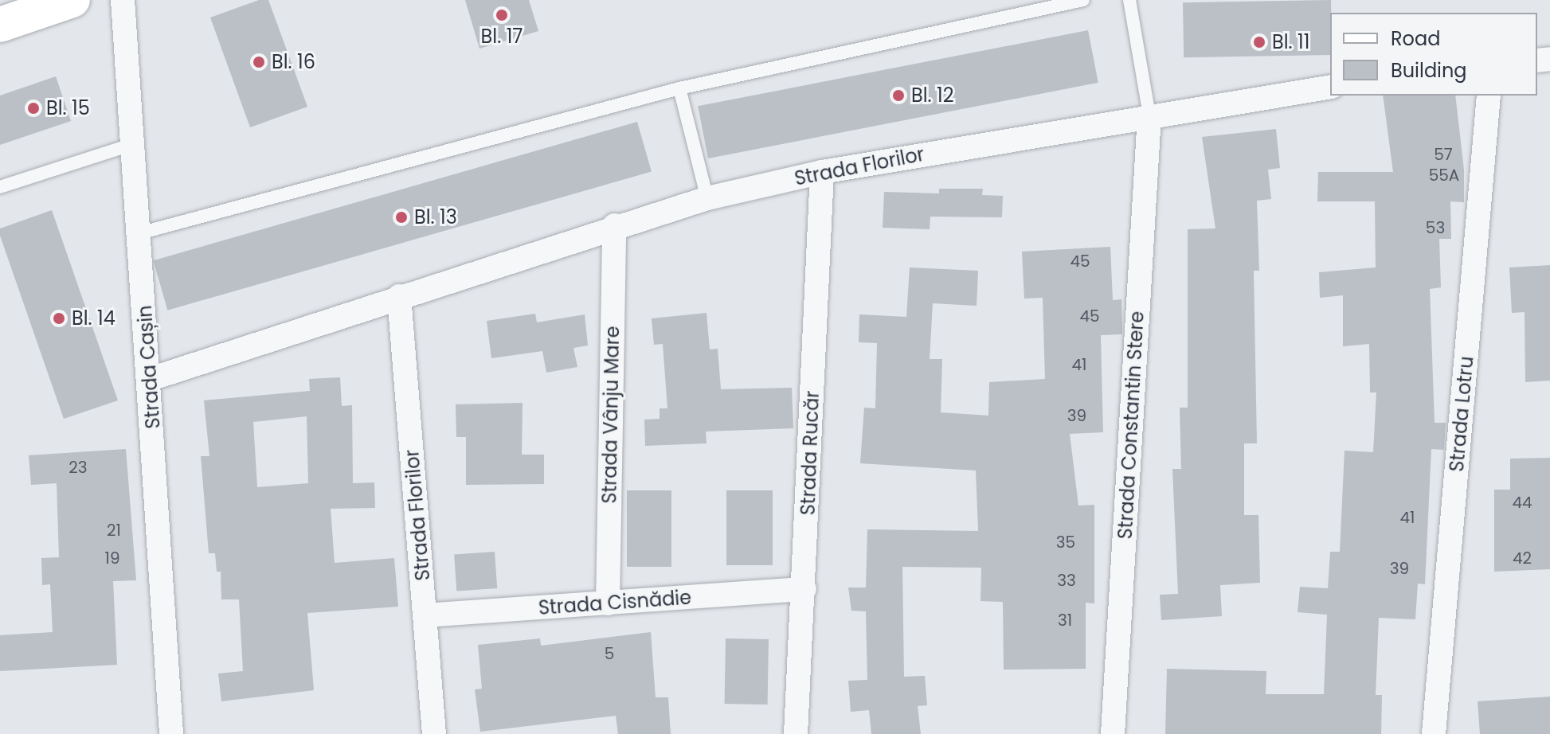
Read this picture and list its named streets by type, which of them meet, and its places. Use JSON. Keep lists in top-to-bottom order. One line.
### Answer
{"streets":{"street":["Strada Florilor","Strada Cașin","Strada Lotru","Strada Vânju Mare","Strada Constantin Stere","Strada Rucăr","Strada Cisnădie"]},"crossings":[["Strada Florilor","Strada Cașin"],["Strada Florilor","Strada Vânju Mare"],["Strada Florilor","Strada Constantin Stere"],["Strada Florilor","Strada Rucăr"],["Strada Florilor","Strada Cisnădie"],["Strada Vânju Mare","Strada Cisnădie"],["Strada Rucăr","Strada Cisnădie"]],"places":["Bl. 17","Bl. 11","Bl. 16","Bl. 12","Bl. 15","Bl. 13","Bl. 14"],"house_numbers":["57","55A","53","45","45","41","39","23","44","41","21","35","19","42","39","33","31","5"],"legend":["Road","Building"]}
